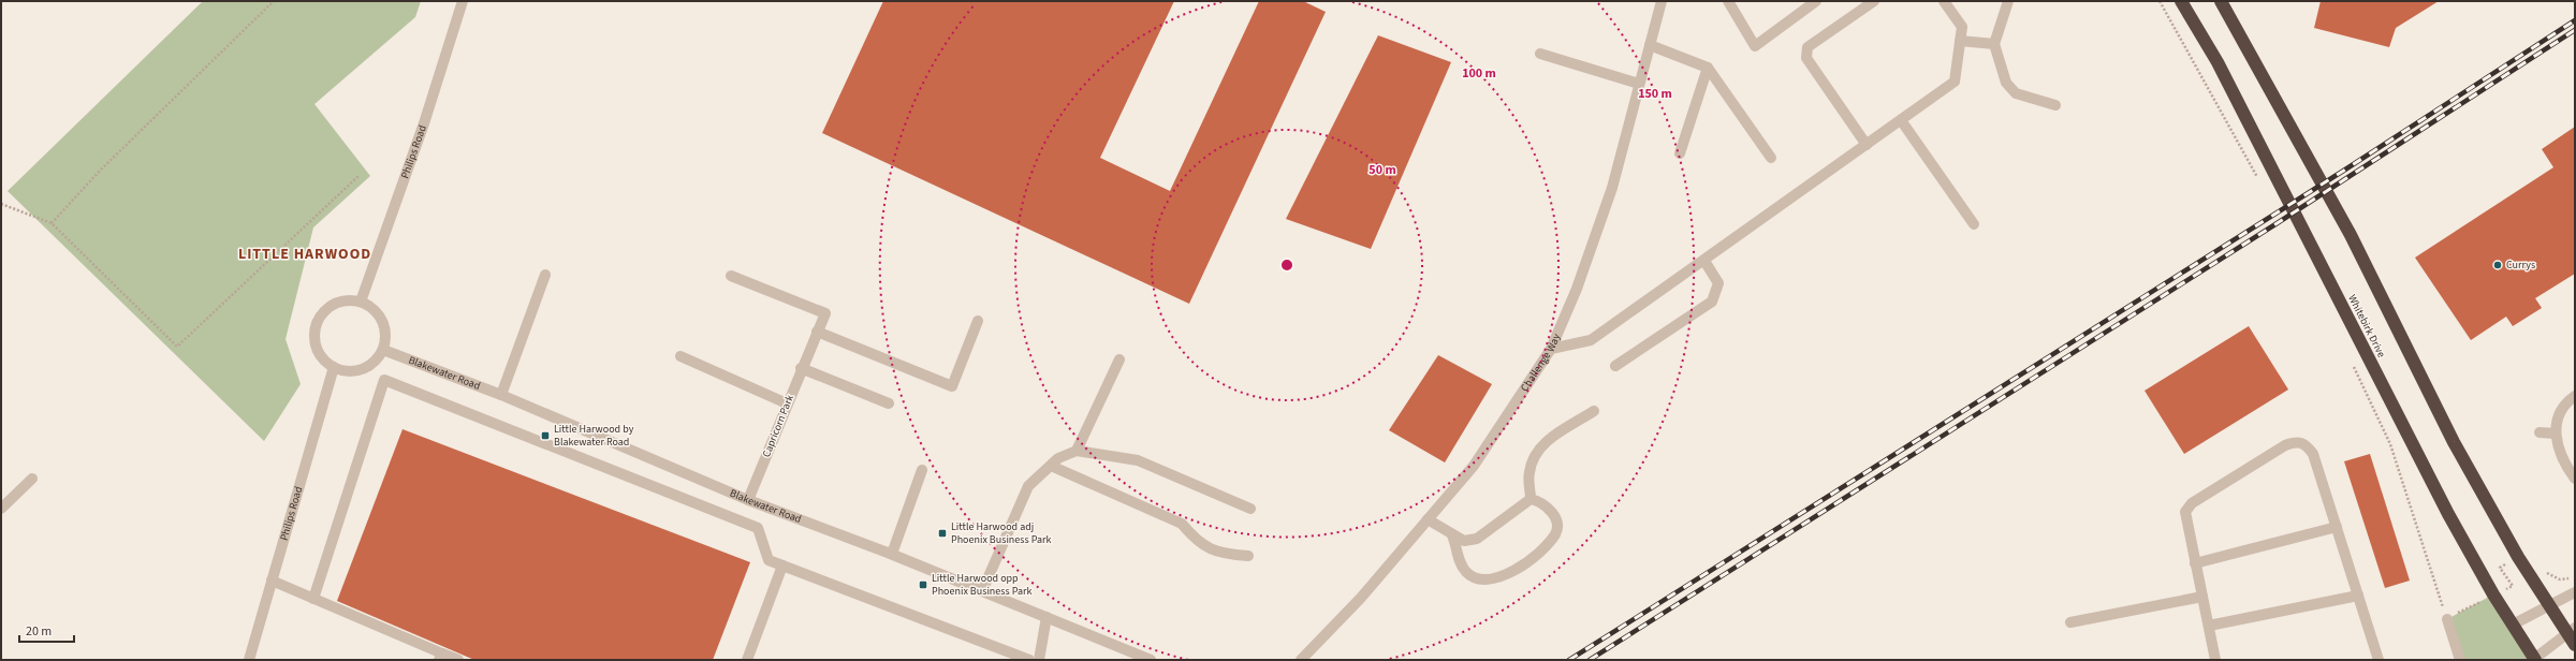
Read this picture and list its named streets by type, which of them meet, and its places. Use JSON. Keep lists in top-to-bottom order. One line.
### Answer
{"streets":{"highway":["Whitebirk Drive"],"street":["Philips Road","Challenge Way","Blakewater Road","Capricorn Park"]},"crossings":[["Philips Road","Blakewater Road"],["Blakewater Road","Capricorn Park"]],"districts":["LITTLE HARWOOD"],"places":{"other":["Currys"],"transit":["Little Harwood by Blakewater Road","Little Harwood adj Phoenix Business Park","Little Harwood opp Phoenix Business Park"]},"scale_bar":"20 m","rings":["100 m","150 m","50 m"]}
